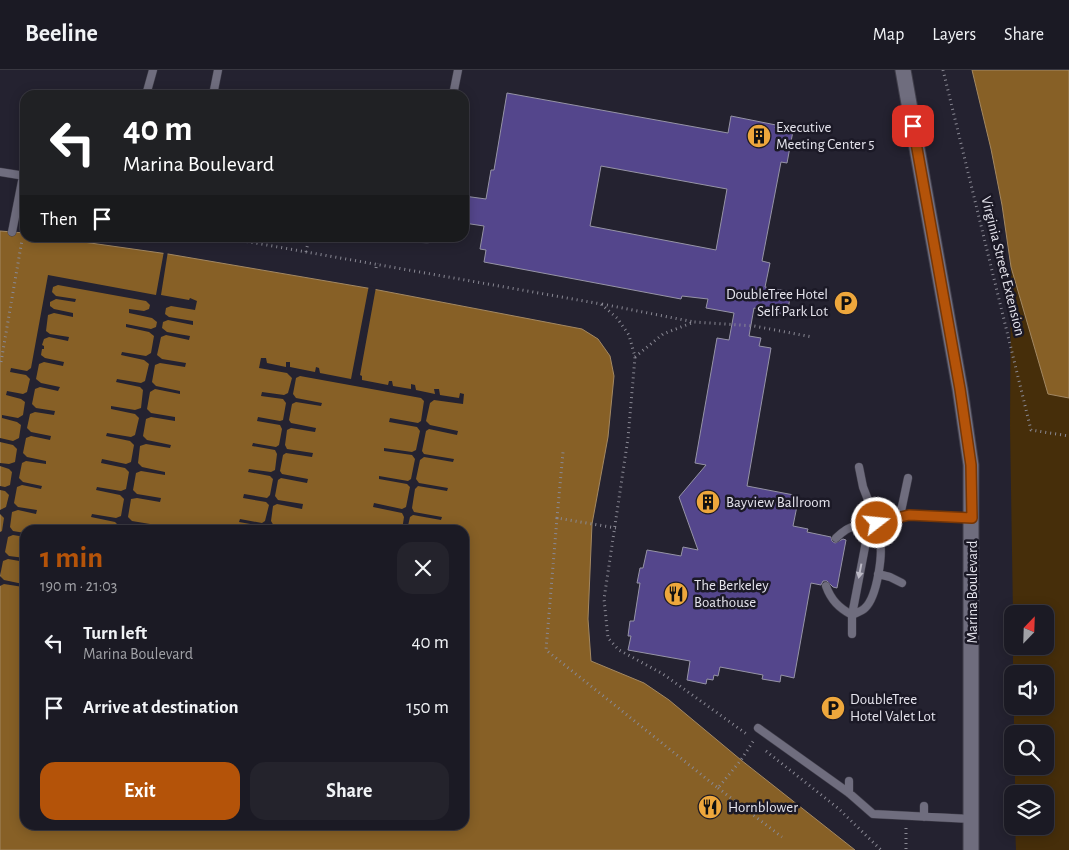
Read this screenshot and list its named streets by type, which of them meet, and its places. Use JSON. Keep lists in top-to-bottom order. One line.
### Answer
{"streets":{"street":["Marina Boulevard"],"path":["Virginia Street Extension"]},"places":{"building":["Executive Meeting Center 5","Bayview Ballroom"],"parking":["DoubleTree Hotel Self Park Lot","DoubleTree Hotel Valet Lot"],"restaurant":["The Berkeley Boathouse","Hornblower"]},"north":"top right","page":{"header":"Beeline","nav":["Map","Layers","Share"],"turn":["40 m","Marina Boulevard"],"then":"Then","heading":["1 min","190 m · 21:03"],"list":[{"name":"Turn left","note":"Marina Boulevard","value":"40 m"},{"name":"Arrive at destination","value":"150 m"}],"buttons":["Exit","Share"]}}
